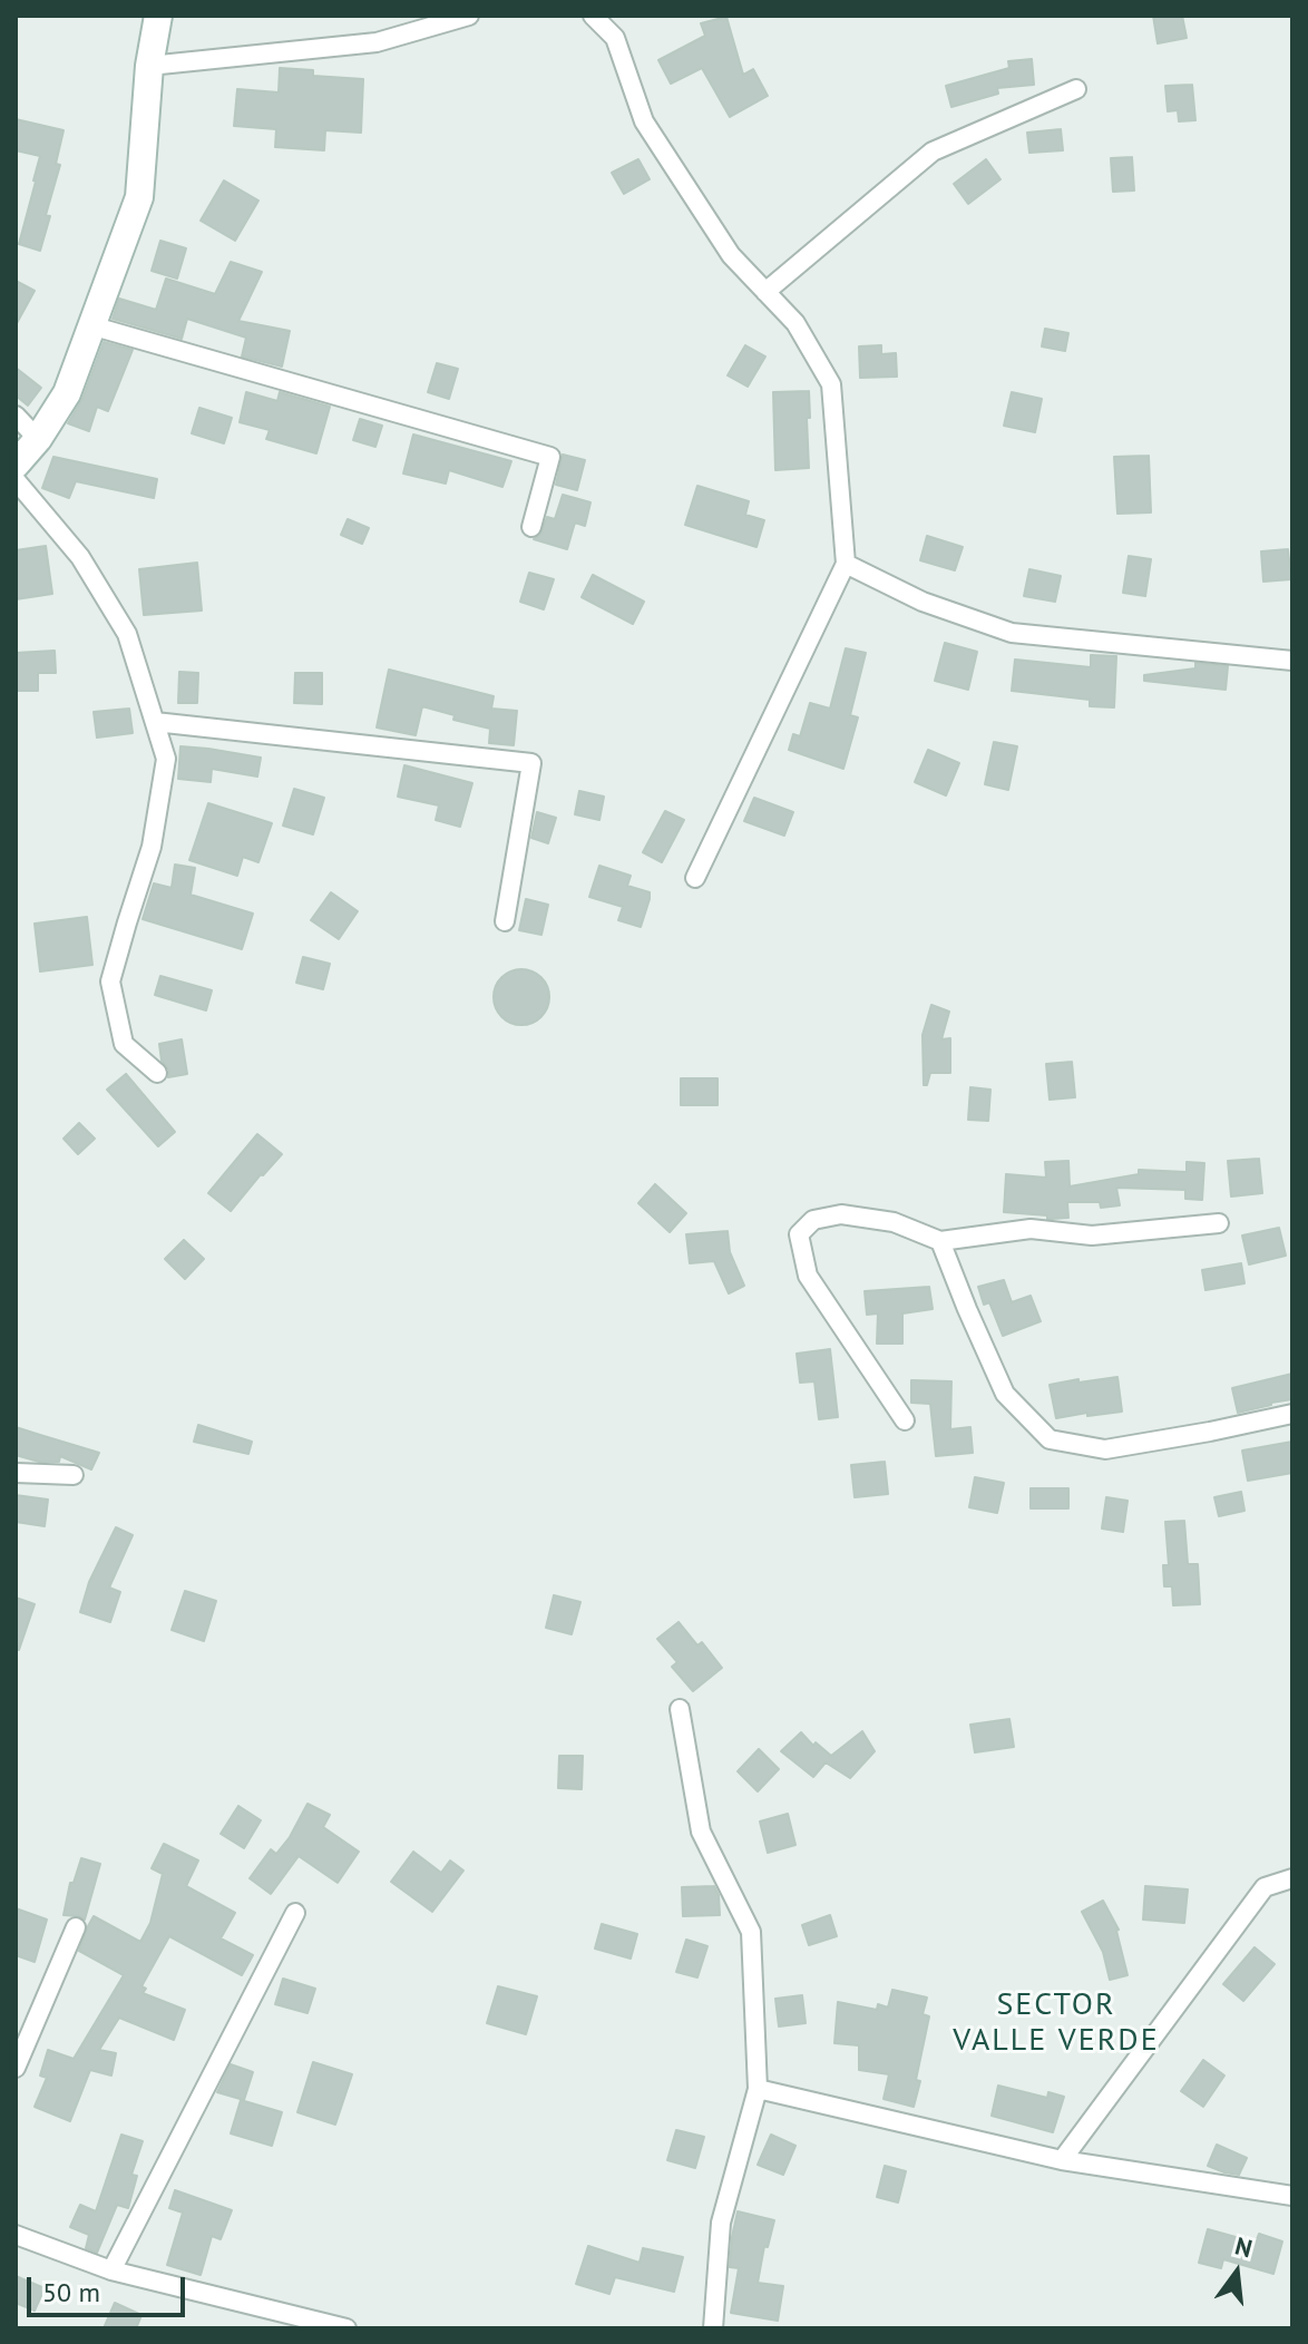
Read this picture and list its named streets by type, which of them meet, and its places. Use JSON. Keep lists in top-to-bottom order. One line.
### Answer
{"districts":["SECTOR VALLE VERDE"],"scale_bar":"50 m","north":"top"}
